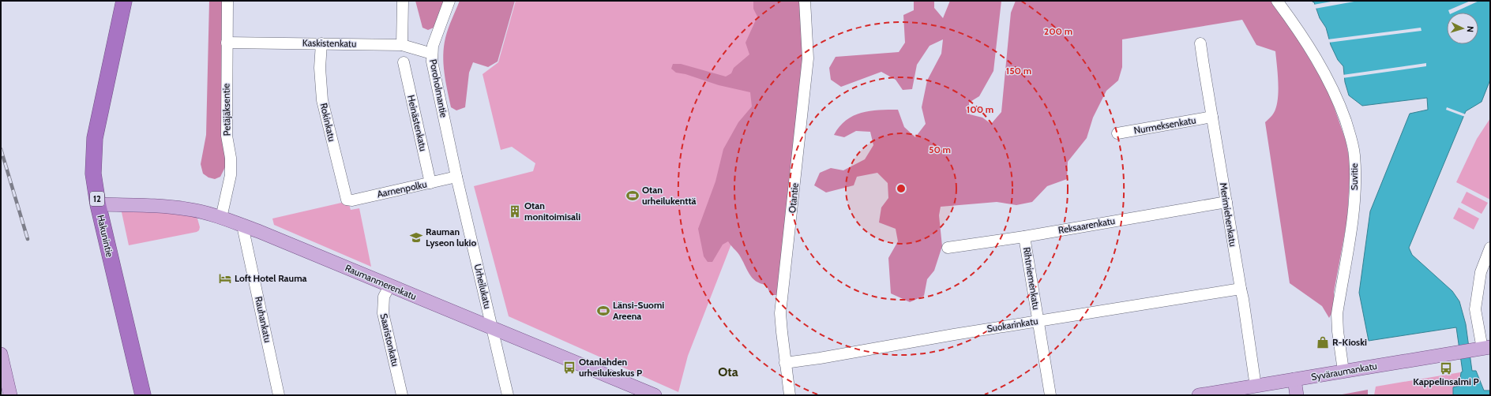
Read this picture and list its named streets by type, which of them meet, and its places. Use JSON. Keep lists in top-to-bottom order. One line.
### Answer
{"streets":{"highway":["12","Hakunintie"],"main road":["Raumanmerenkatu","Syväraumankatu"],"street":["Kaskistenkatu","Poroholmantie","Petäjäksentie","Rokinkatu","Heinästenkatu","Nurmeksenkatu","Suvitie","Aarnenpolku","Otantie","Merimiehenkatu","Reksaarenkatu","Rihtniemenkatu","Urheilukatu","Rauhankatu","Suokarinkatu","Saaristonkatu"]},"crossings":[["Kaskistenkatu","Poroholmantie"],["Kaskistenkatu","Petäjäksentie"],["Kaskistenkatu","Rokinkatu"],["Poroholmantie","Aarnenpolku"],["Poroholmantie","Urheilukatu"],["Petäjäksentie","Raumanmerenkatu"],["Rokinkatu","Aarnenpolku"],["Heinästenkatu","Aarnenpolku"],["Nurmeksenkatu","Merimiehenkatu"],["Suvitie","Syväraumankatu"],["Aarnenpolku","Urheilukatu"],["Otantie","Suokarinkatu"],["Merimiehenkatu","Reksaarenkatu"],["Merimiehenkatu","Suokarinkatu"],["Merimiehenkatu","Syväraumankatu"],["Reksaarenkatu","Rihtniemenkatu"],["Hakunintie","Raumanmerenkatu"],["Rihtniemenkatu","Suokarinkatu"],["Raumanmerenkatu","Urheilukatu"],["Raumanmerenkatu","Rauhankatu"],["Raumanmerenkatu","Saaristonkatu"]],"districts":["Ota"],"places":{"sports":["Otan urheilukenttä","Länsi-Suomi Areena"],"building":["Otan monitoimisali"],"school or university":["Rauman Lyseon lukio"],"hotel":["Loft Hotel Rauma"],"shop":["R-Kioski"],"bus stop":["Otanlahden urheilukeskus P","Kappelinsalmi P"]},"north":"right","rings":["200 m","150 m","100 m","50 m"]}
